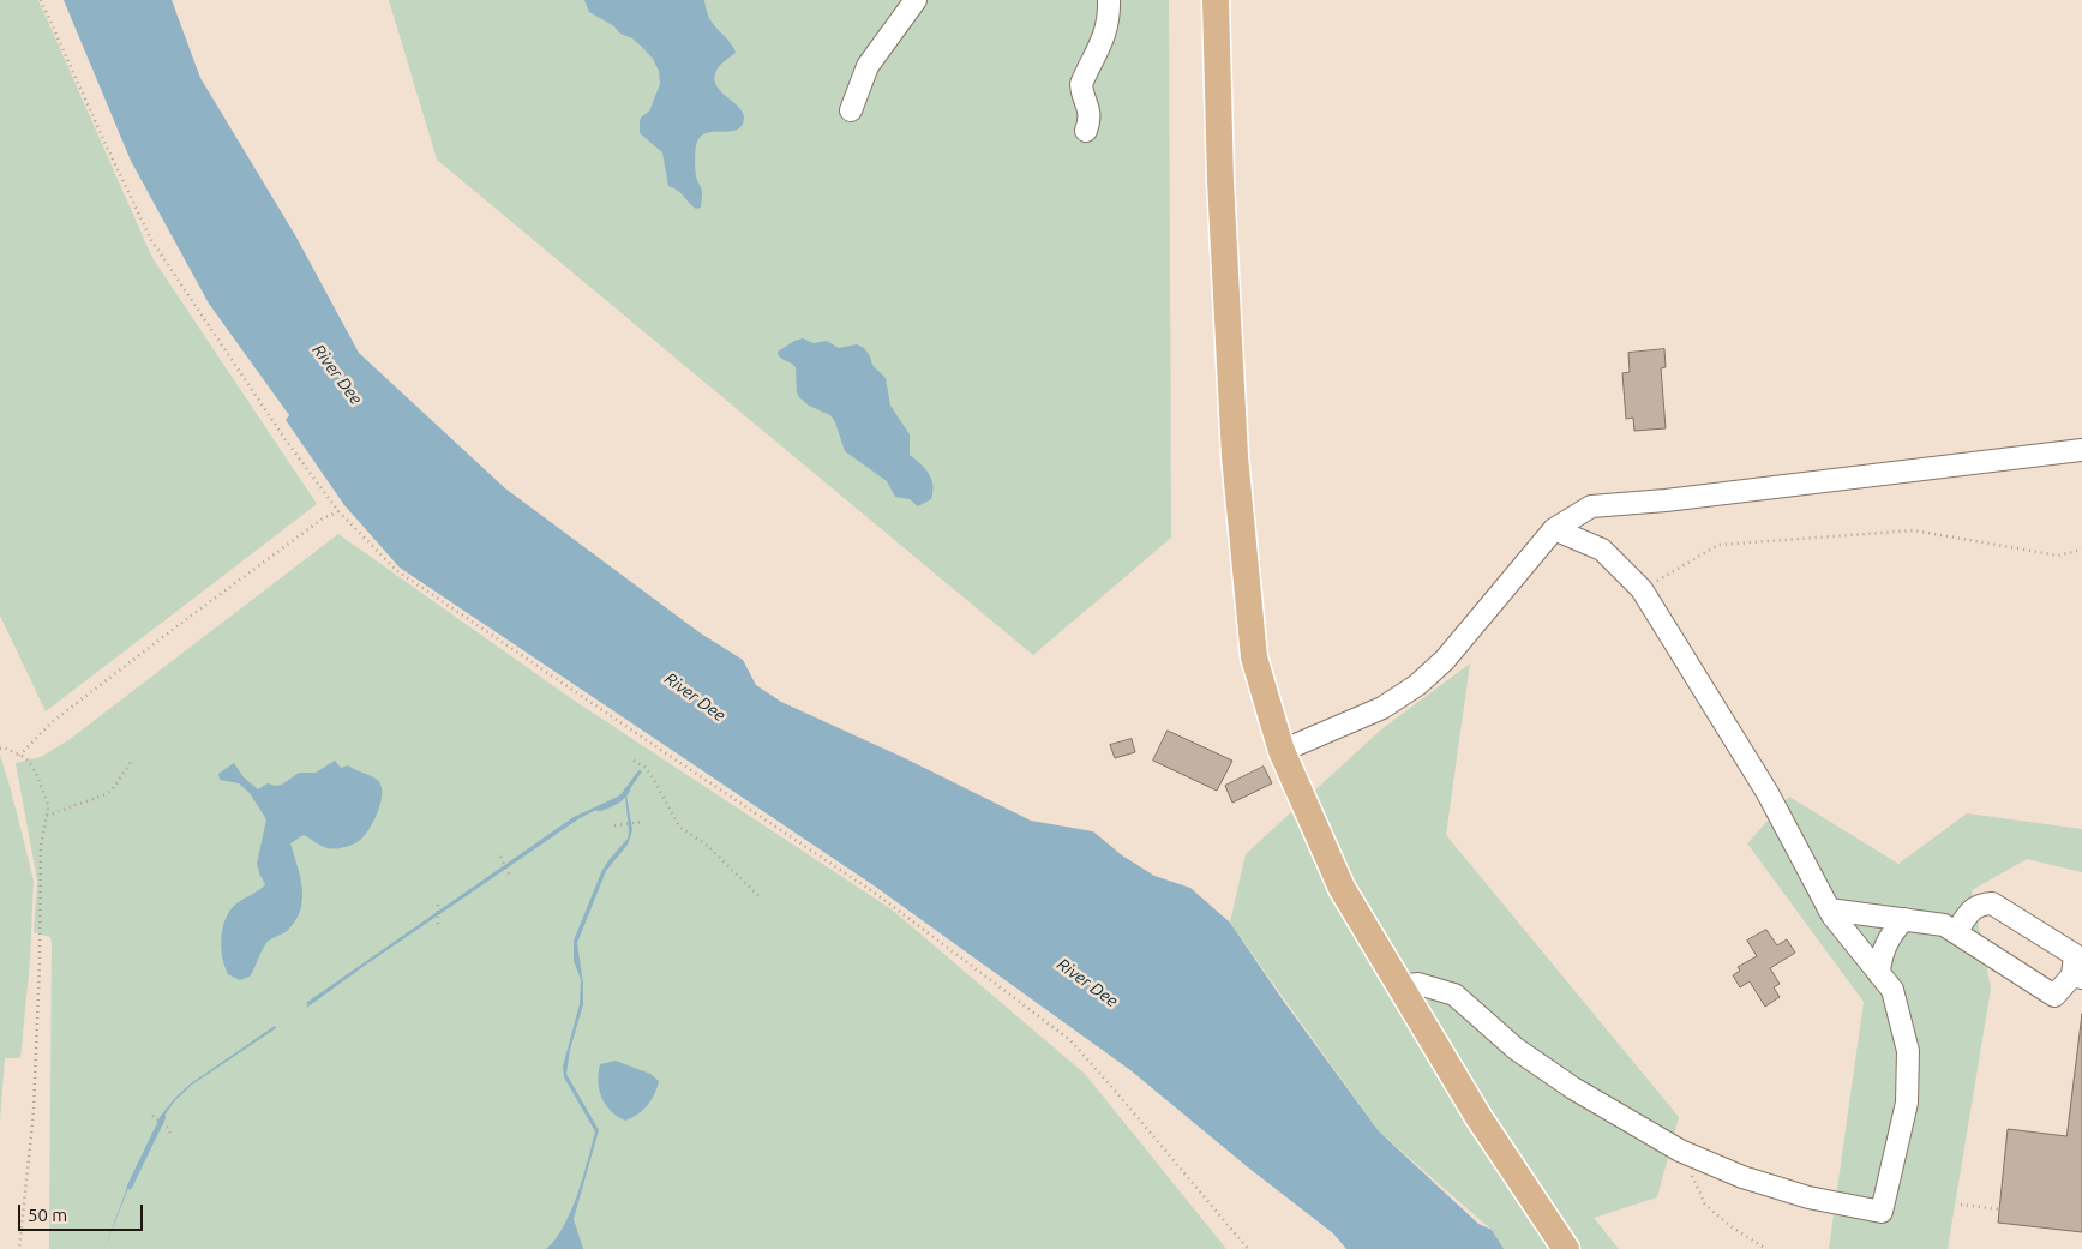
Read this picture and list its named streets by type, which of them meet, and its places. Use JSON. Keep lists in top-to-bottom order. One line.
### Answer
{"water":["River Dee"],"scale_bar":"50 m"}
